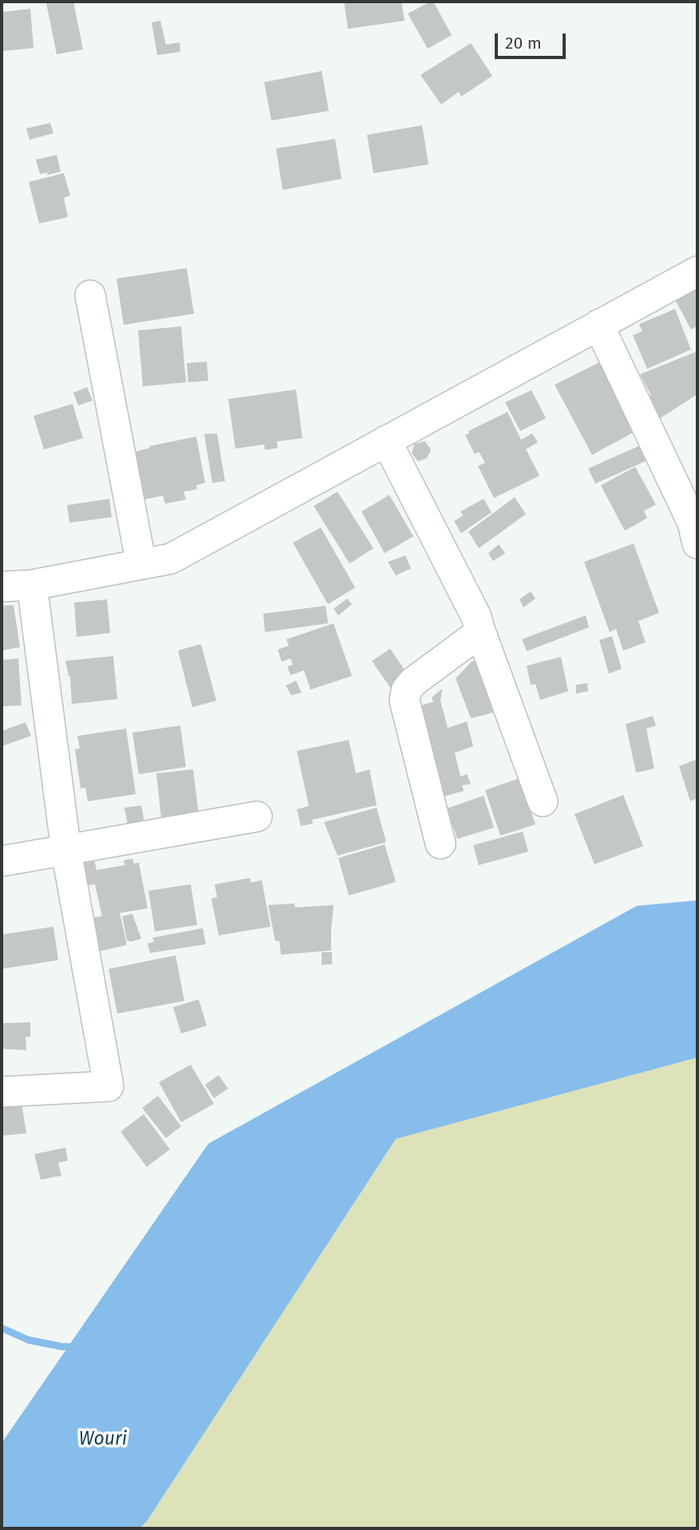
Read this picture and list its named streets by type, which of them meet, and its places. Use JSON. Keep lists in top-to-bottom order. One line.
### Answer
{"water":["Wouri"],"scale_bar":"20 m"}
